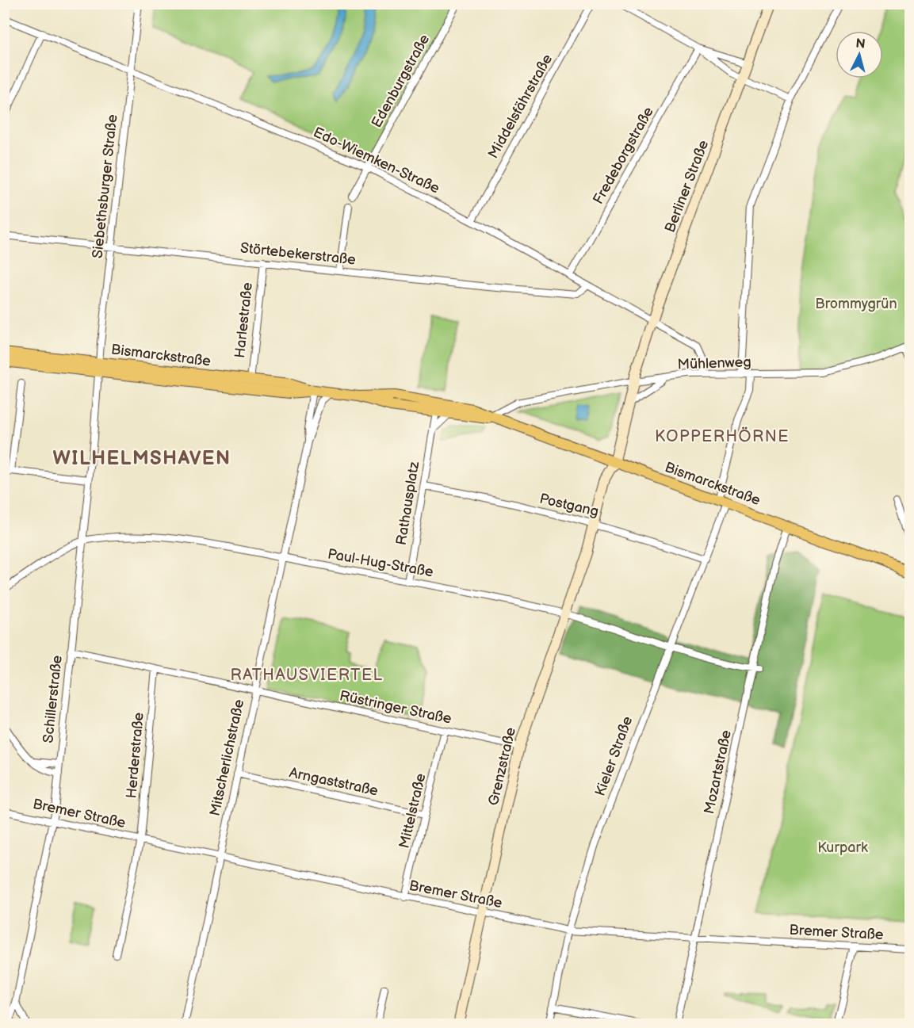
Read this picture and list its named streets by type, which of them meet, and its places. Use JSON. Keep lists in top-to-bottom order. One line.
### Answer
{"streets":{"main road":["Berliner Straße","Bismarckstraße","Grenzstraße"],"street":["Edenburgstraße","Middelsfährstraße","Fredeborgstraße","Edo-Wiemken-Straße","Siebethsburger Straße","Störtebekerstraße","Harlestraße","Mühlenweg","Rathausplatz","Postgang","Paul-Hug-Straße","Schillerstraße","Rüstringer Straße","Herderstraße","Kieler Straße","Mitscherlichstraße","Mozartstraße","Arngaststraße","Mittelstraße","Bremer Straße"]},"crossings":[["Edenburgstraße","Edo-Wiemken-Straße"],["Middelsfährstraße","Edo-Wiemken-Straße"],["Fredeborgstraße","Edo-Wiemken-Straße"],["Edo-Wiemken-Straße","Siebethsburger Straße"],["Edo-Wiemken-Straße","Berliner Straße"],["Edo-Wiemken-Straße","Störtebekerstraße"],["Edo-Wiemken-Straße","Mühlenweg"],["Siebethsburger Straße","Störtebekerstraße"],["Siebethsburger Straße","Bismarckstraße"],["Siebethsburger Straße","Schillerstraße"],["Berliner Straße","Mühlenweg"],["Berliner Straße","Grenzstraße"],["Störtebekerstraße","Harlestraße"],["Harlestraße","Bismarckstraße"],["Bismarckstraße","Mühlenweg"],["Bismarckstraße","Rathausplatz"],["Bismarckstraße","Schillerstraße"],["Bismarckstraße","Kieler Straße"],["Bismarckstraße","Mitscherlichstraße"],["Bismarckstraße","Grenzstraße"],["Bismarckstraße","Mozartstraße"],["Mühlenweg","Kieler Straße"],["Rathausplatz","Postgang"],["Rathausplatz","Paul-Hug-Straße"],["Postgang","Kieler Straße"],["Postgang","Grenzstraße"],["Paul-Hug-Straße","Schillerstraße"],["Paul-Hug-Straße","Kieler Straße"],["Paul-Hug-Straße","Mitscherlichstraße"],["Paul-Hug-Straße","Grenzstraße"],["Paul-Hug-Straße","Mozartstraße"],["Schillerstraße","Rüstringer Straße"],["Schillerstraße","Bremer Straße"],["Rüstringer Straße","Herderstraße"],["Rüstringer Straße","Mitscherlichstraße"],["Rüstringer Straße","Grenzstraße"],["Rüstringer Straße","Mittelstraße"],["Herderstraße","Bremer Straße"],["Kieler Straße","Bremer Straße"],["Mitscherlichstraße","Arngaststraße"],["Mitscherlichstraße","Bremer Straße"],["Grenzstraße","Bremer Straße"],["Mozartstraße","Bremer Straße"],["Arngaststraße","Mittelstraße"],["Mittelstraße","Bremer Straße"]],"districts":["KOPPERHÖRNE","WILHELMSHAVEN","RATHAUSVIERTEL"],"parks":["Brommygrün","Kurpark"],"north":"top"}
